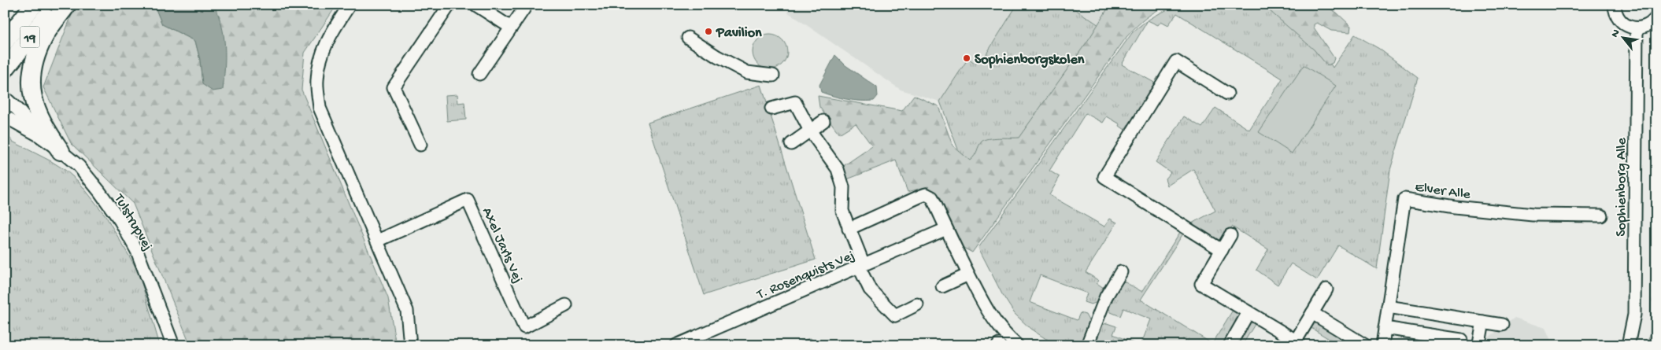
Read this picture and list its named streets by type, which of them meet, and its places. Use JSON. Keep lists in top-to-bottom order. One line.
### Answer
{"streets":{"highway":["19"],"street":["Sophienborg Alle","Elver Alle","Tulstrupvej","Axel Jarls Vej","T. Rosenquists Vej"]},"places":["Pavilion","Sophienborgskolen"],"north":"top left"}
